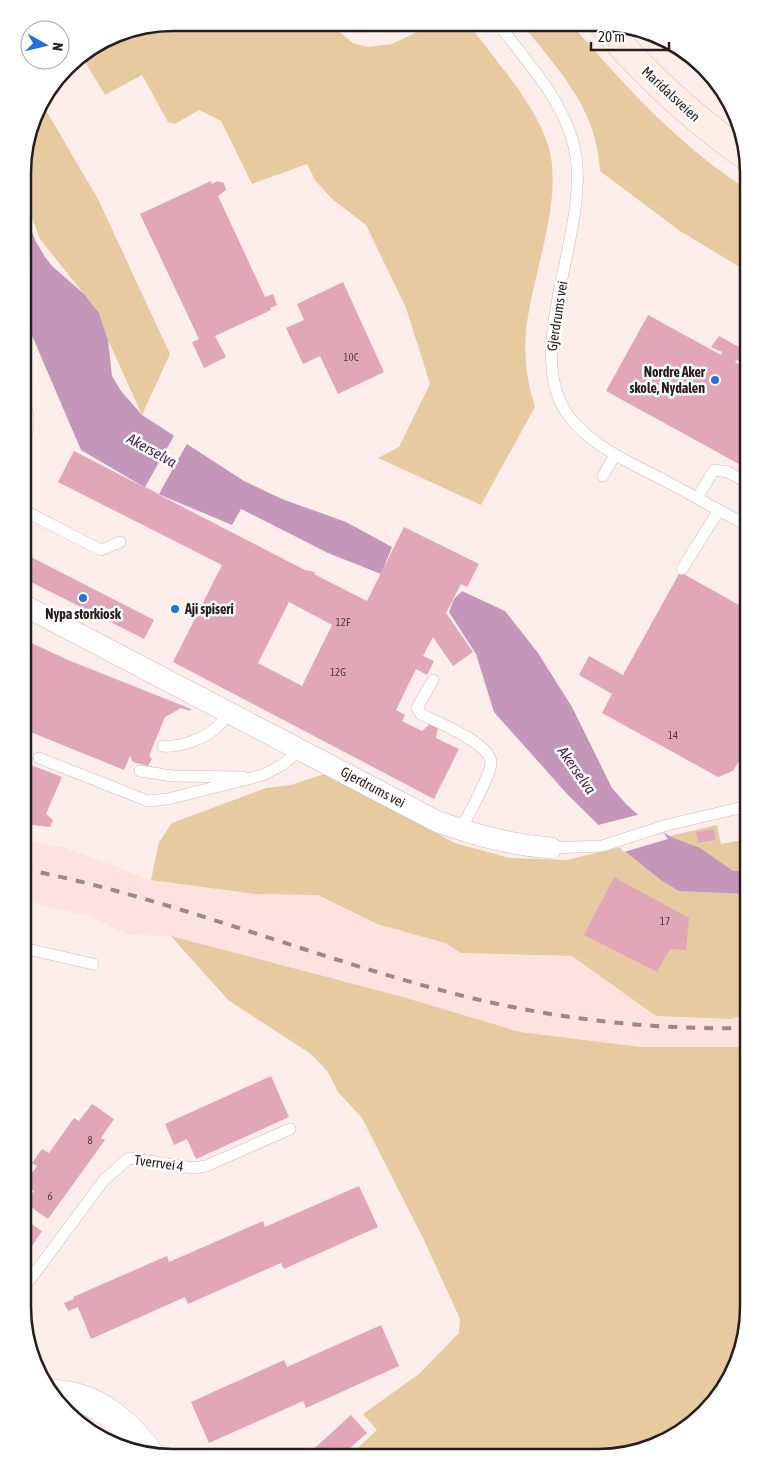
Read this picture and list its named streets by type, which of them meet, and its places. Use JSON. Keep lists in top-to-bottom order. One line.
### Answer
{"streets":{"main road":["Maridalsveien"],"street":["Gjerdrums vei"],"lane":["Tverrvei 4"]},"water":["Akerselva"],"places":["Nordre Aker skole, Nydalen","Nypa storkiosk","Aji spiseri"],"house_numbers":["10C","12F","12G","14","17","8","6"],"scale_bar":"20 m","north":"right"}
